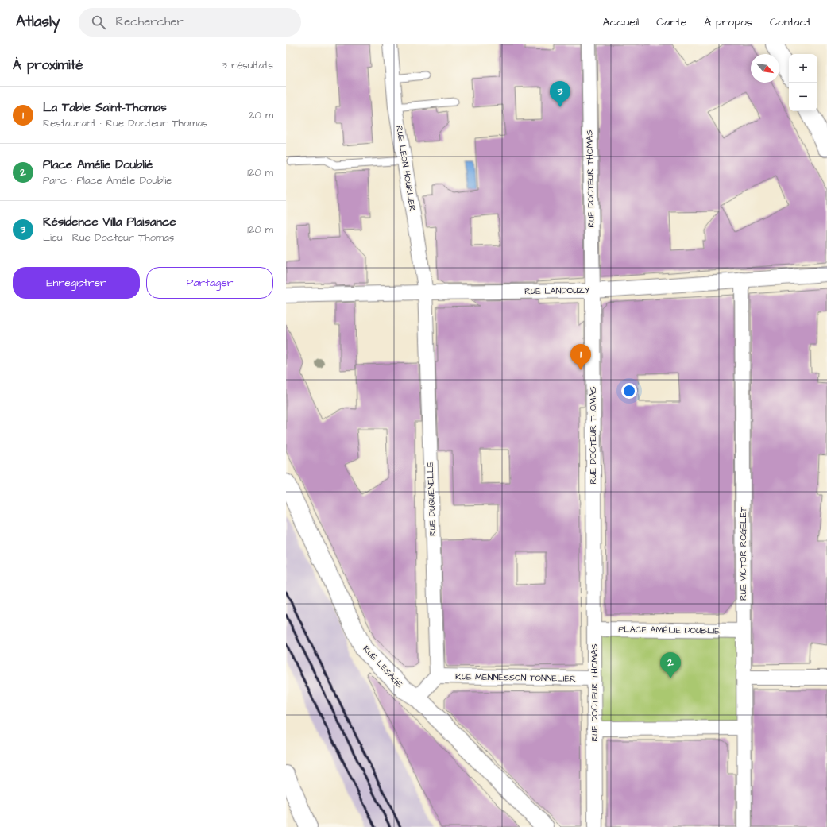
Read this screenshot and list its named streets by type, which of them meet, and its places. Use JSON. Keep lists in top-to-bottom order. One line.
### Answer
{"streets":{"street":["RUE LÉON HOURLIER","RUE DOCTEUR THOMAS","RUE LANDOUZY","RUE DUQUENELLE","RUE VICTOR ROGELET","PLACE AMÉLIE DOUBLIE","RUE LESAGE","RUE MENNESSON TONNELIER"]},"crossings":[["RUE LÉON HOURLIER","RUE LANDOUZY"],["RUE LÉON HOURLIER","RUE DUQUENELLE"],["RUE DOCTEUR THOMAS","RUE LANDOUZY"],["RUE DOCTEUR THOMAS","PLACE AMÉLIE DOUBLIE"],["RUE DOCTEUR THOMAS","RUE MENNESSON TONNELIER"],["RUE LANDOUZY","RUE DUQUENELLE"],["RUE LANDOUZY","RUE VICTOR ROGELET"],["RUE DUQUENELLE","RUE MENNESSON TONNELIER"],["RUE VICTOR ROGELET","PLACE AMÉLIE DOUBLIE"]],"north":"bottom right","page":{"header":"Atlasly","search":"Rechercher","nav":["Accueil","Carte","À propos","Contact"],"heading":["À proximité","3 résultats"],"map_buttons":["+","−"],"pins":["3","1","2"],"list":[{"mark":"1","name":"La Table Saint-Thomas","note":"Restaurant · Rue Docteur Thomas","value":"20 m"},{"mark":"2","name":"Place Amélie Doublié","note":"Parc · Place Amélie Doublie","value":"120 m"},{"mark":"3","name":"Résidence Villa Plaisance","note":"Lieu · Rue Docteur Thomas","value":"120 m"}],"buttons":["Enregistrer","Partager"]}}
